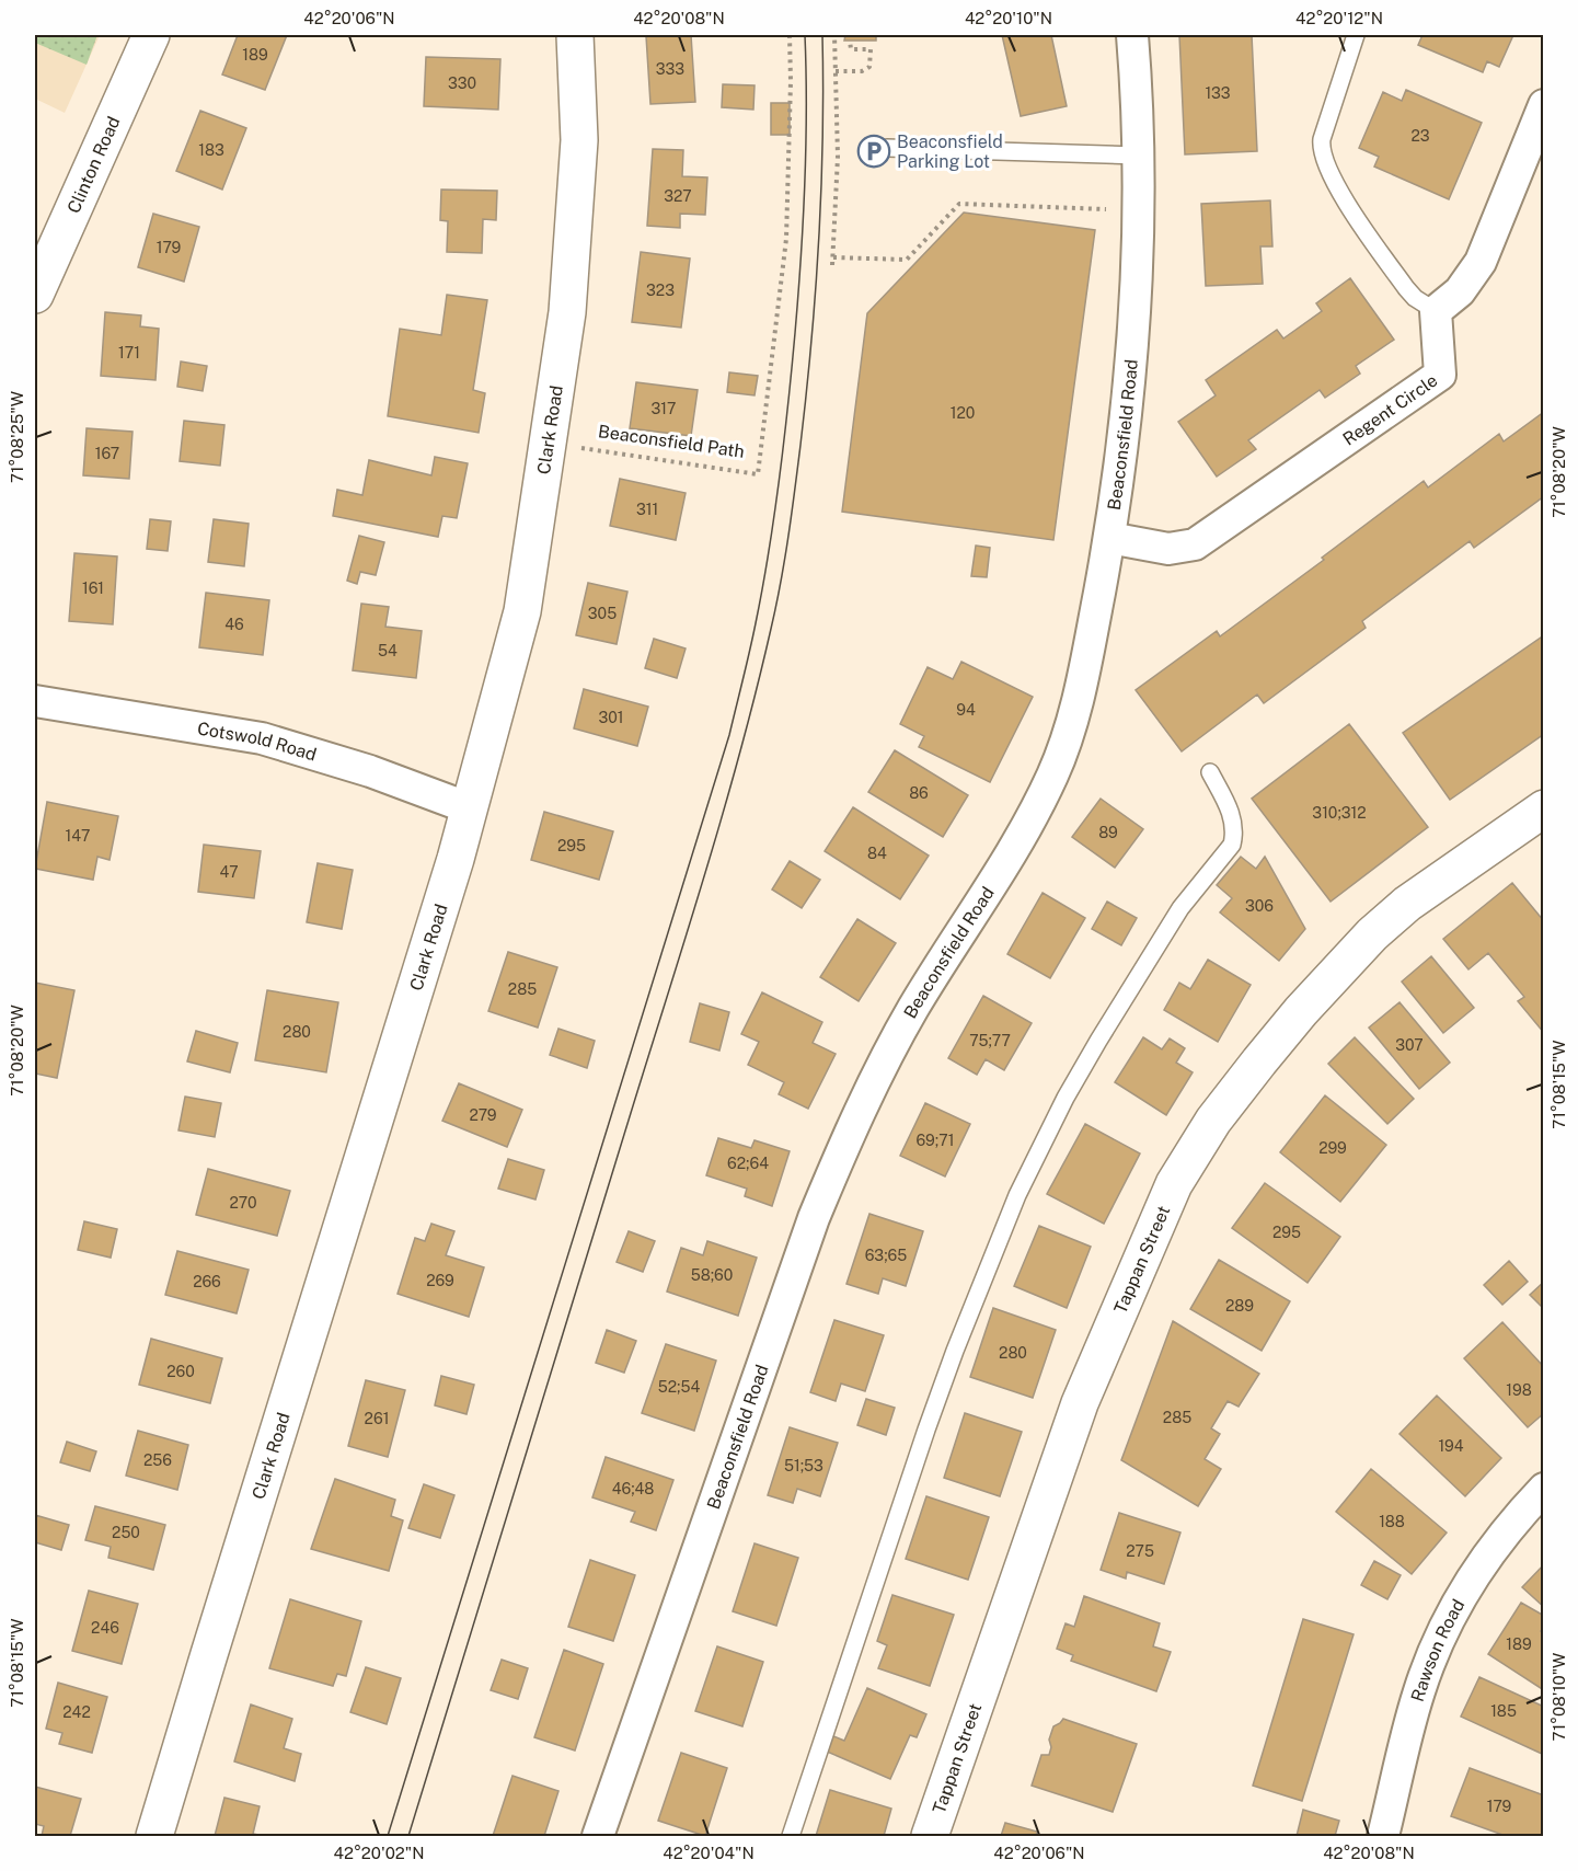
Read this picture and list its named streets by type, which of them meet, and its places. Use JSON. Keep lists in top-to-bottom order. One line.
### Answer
{"streets":{"street":["Clinton Road","Regent Circle","Clark Road","Beaconsfield Road","Cotswold Road","Tappan Street","Rawson Road"],"path":["Beaconsfield Path"]},"crossings":[["Regent Circle","Beaconsfield Road"],["Clark Road","Cotswold Road"]],"places":{"parking":["Beaconsfield Parking Lot"]},"house_numbers":["189","333","330","133","23","183","327","179","323","171","317","120","167","311","161","305","46","54","94","301","86","310;312","89","147","295","84","47","306","285","280","75;77","307","279","69;71","299","62;64","270","295","63;65","58;60","269","266","289","280","260","52;54","198","285","261","194","256","51;53","46;48","188","250","275","246","189","185","242","179"],"coordinates":["42°20'06\"N","42°20'08\"N","42°20'10\"N","42°20'12\"N","71°08'25\"W","71°08'20\"W","71°08'15\"W","71°08'10\"W","42°20'02\"N","42°20'04\"N"]}
